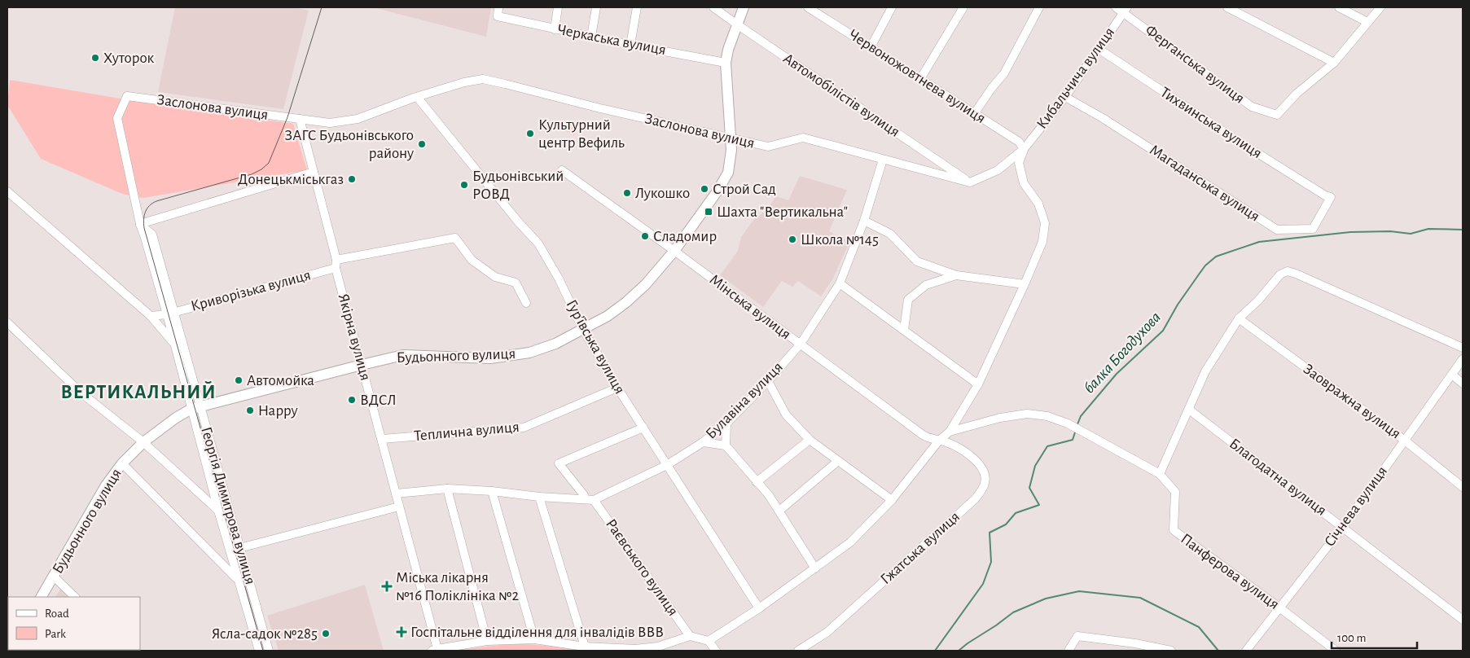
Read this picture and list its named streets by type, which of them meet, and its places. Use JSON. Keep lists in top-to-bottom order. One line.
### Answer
{"streets":{"main road":["Будьонного вулиця"],"street":["Черкаська вулиця","Ферганська вулиця","Червоножовтнева вулиця","Кибальчича вулиця","Автомобілістів вулиця","Заслонова вулиця","Тихвинська вулиця","Магаданська вулиця","Криворізька вулиця","Мінська вулиця","Якірна вулиця","Гур’ївська вулиця","Булавіна вулиця","Заовражна вулиця","Теплична вулиця","Благодатна вулиця","Георгія Димитрова вулиця","Січнева вулиця","Гжатська вулиця","Раєвського вулиця","Панферова вулиця"]},"crossings":[["Черкаська вулиця","Будьонного вулиця"],["Ферганська вулиця","Кибальчича вулиця"],["Червоножовтнева вулиця","Кибальчича вулиця"],["Кибальчича вулиця","Тихвинська вулиця"],["Кибальчича вулиця","Магаданська вулиця"],["Автомобілістів вулиця","Заслонова вулиця"],["Автомобілістів вулиця","Будьонного вулиця"],["Заслонова вулиця","Якірна вулиця"],["Заслонова вулиця","Гур’ївська вулиця"],["Заслонова вулиця","Будьонного вулиця"],["Заслонова вулиця","Булавіна вулиця"],["Заслонова вулиця","Георгія Димитрова вулиця"],["Тихвинська вулиця","Магаданська вулиця"],["Криворізька вулиця","Якірна вулиця"],["Криворізька вулиця","Георгія Димитрова вулиця"],["Мінська вулиця","Будьонного вулиця"],["Мінська вулиця","Булавіна вулиця"],["Мінська вулиця","Гжатська вулиця"],["Якірна вулиця","Будьонного вулиця"],["Якірна вулиця","Теплична вулиця"],["Гур’ївська вулиця","Будьонного вулиця"],["Гур’ївська вулиця","Булавіна вулиця"],["Гур’ївська вулиця","Теплична вулиця"],["Будьонного вулиця","Георгія Димитрова вулиця"],["Булавіна вулиця","Раєвського вулиця"],["Заовражна вулиця","Січнева вулиця"],["Благодатна вулиця","Січнева вулиця"],["Січнева вулиця","Панферова вулиця"]],"districts":["ВЕРТИКАЛЬНИЙ"],"water":["балка Богодухова"],"places":{"other":["Хуторок","Культурний центр Вефиль","ЗАГС Будьонівського району","Донецькміськгаз","Будьонівський РОВД","Строй Сад","Лукошко","Сладомир","Школа №145","Автомойка","ВДСЛ","Happy","Ясла-садок №285"],"transit":["Шахта \"Вертикальна\""],"health":["Міська лікарня №16 Поліклініка №2","Госпітальне відділення для інвалідів ВВВ"]},"legend":["Road","Park"],"scale_bar":"100 m"}
